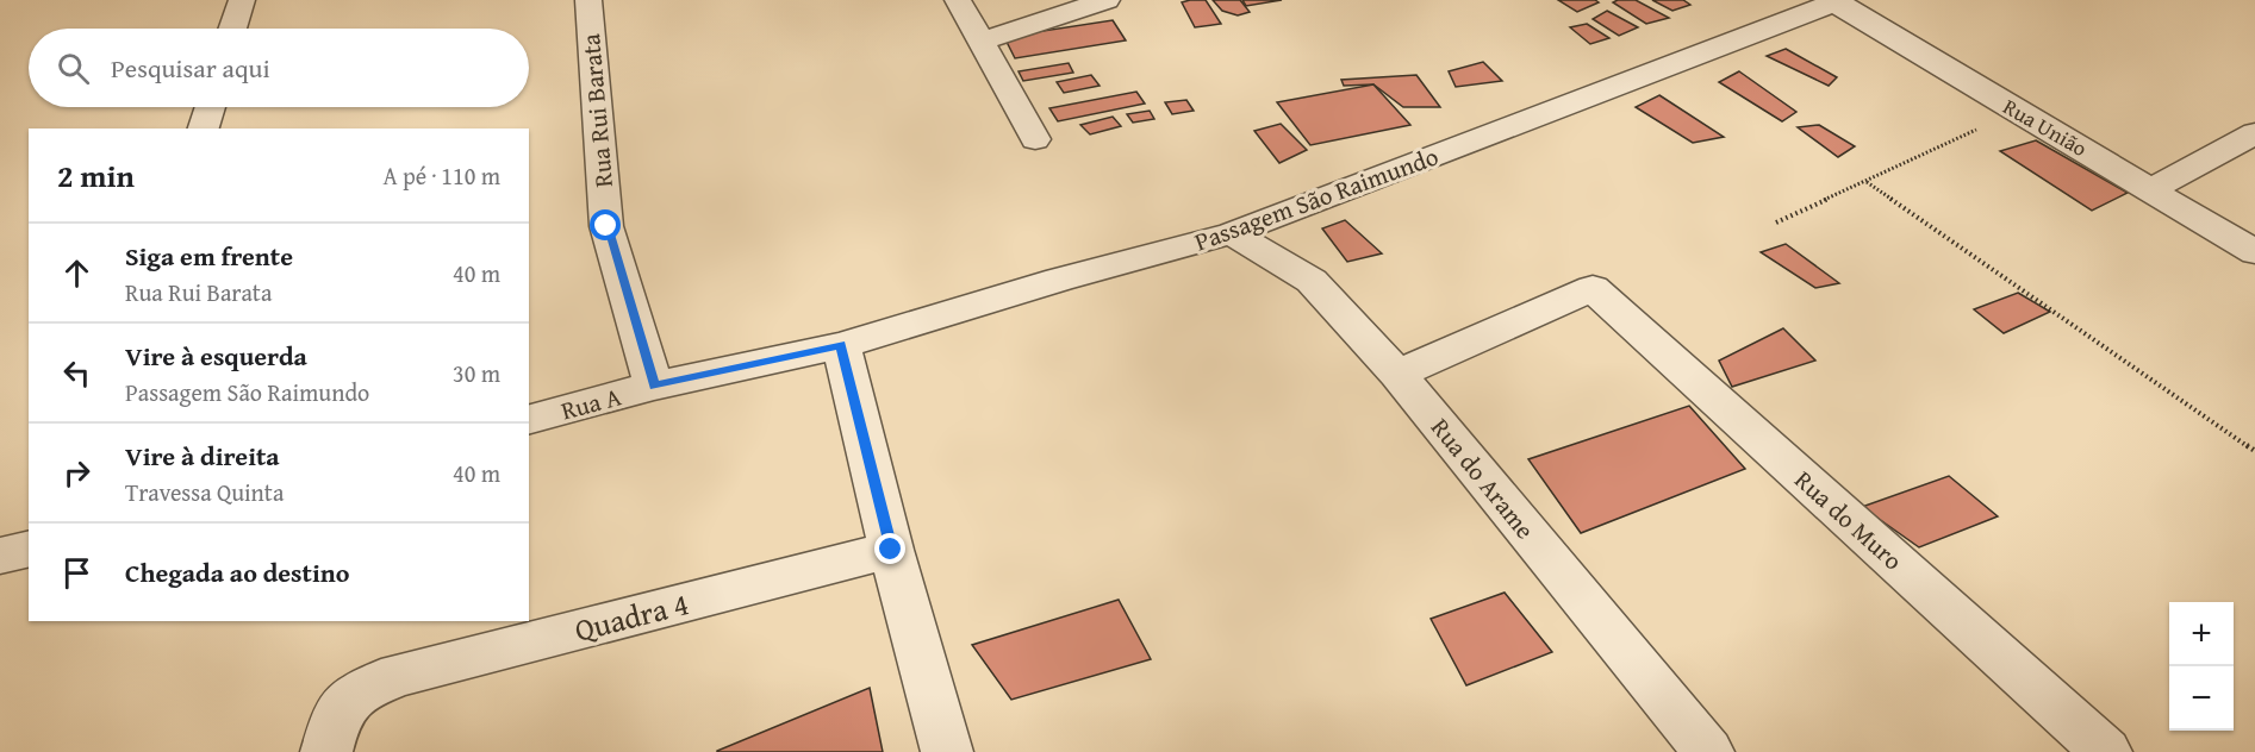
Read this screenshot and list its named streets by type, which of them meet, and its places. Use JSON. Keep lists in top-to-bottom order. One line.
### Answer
{"streets":{"street":["Rua Rui Barata","Rua União","Passagem São Raimundo","Rua A","Rua do Arame","Rua do Muro","Quadra 4"]},"crossings":[["Rua Rui Barata","Passagem São Raimundo"],["Rua Rui Barata","Rua A"],["Rua União","Passagem São Raimundo"],["Passagem São Raimundo","Rua A"],["Passagem São Raimundo","Rua do Arame"],["Rua do Arame","Rua do Muro"]],"page":{"search":"Pesquisar aqui","heading":["2 min","A pé · 110 m"],"list":[["Siga em frente","Rua Rui Barata","40 m"],["Vire à esquerda","Passagem São Raimundo","30 m"],["Vire à direita","Travessa Quinta","40 m"],"Chegada ao destino"],"map_buttons":["+","−"]}}
